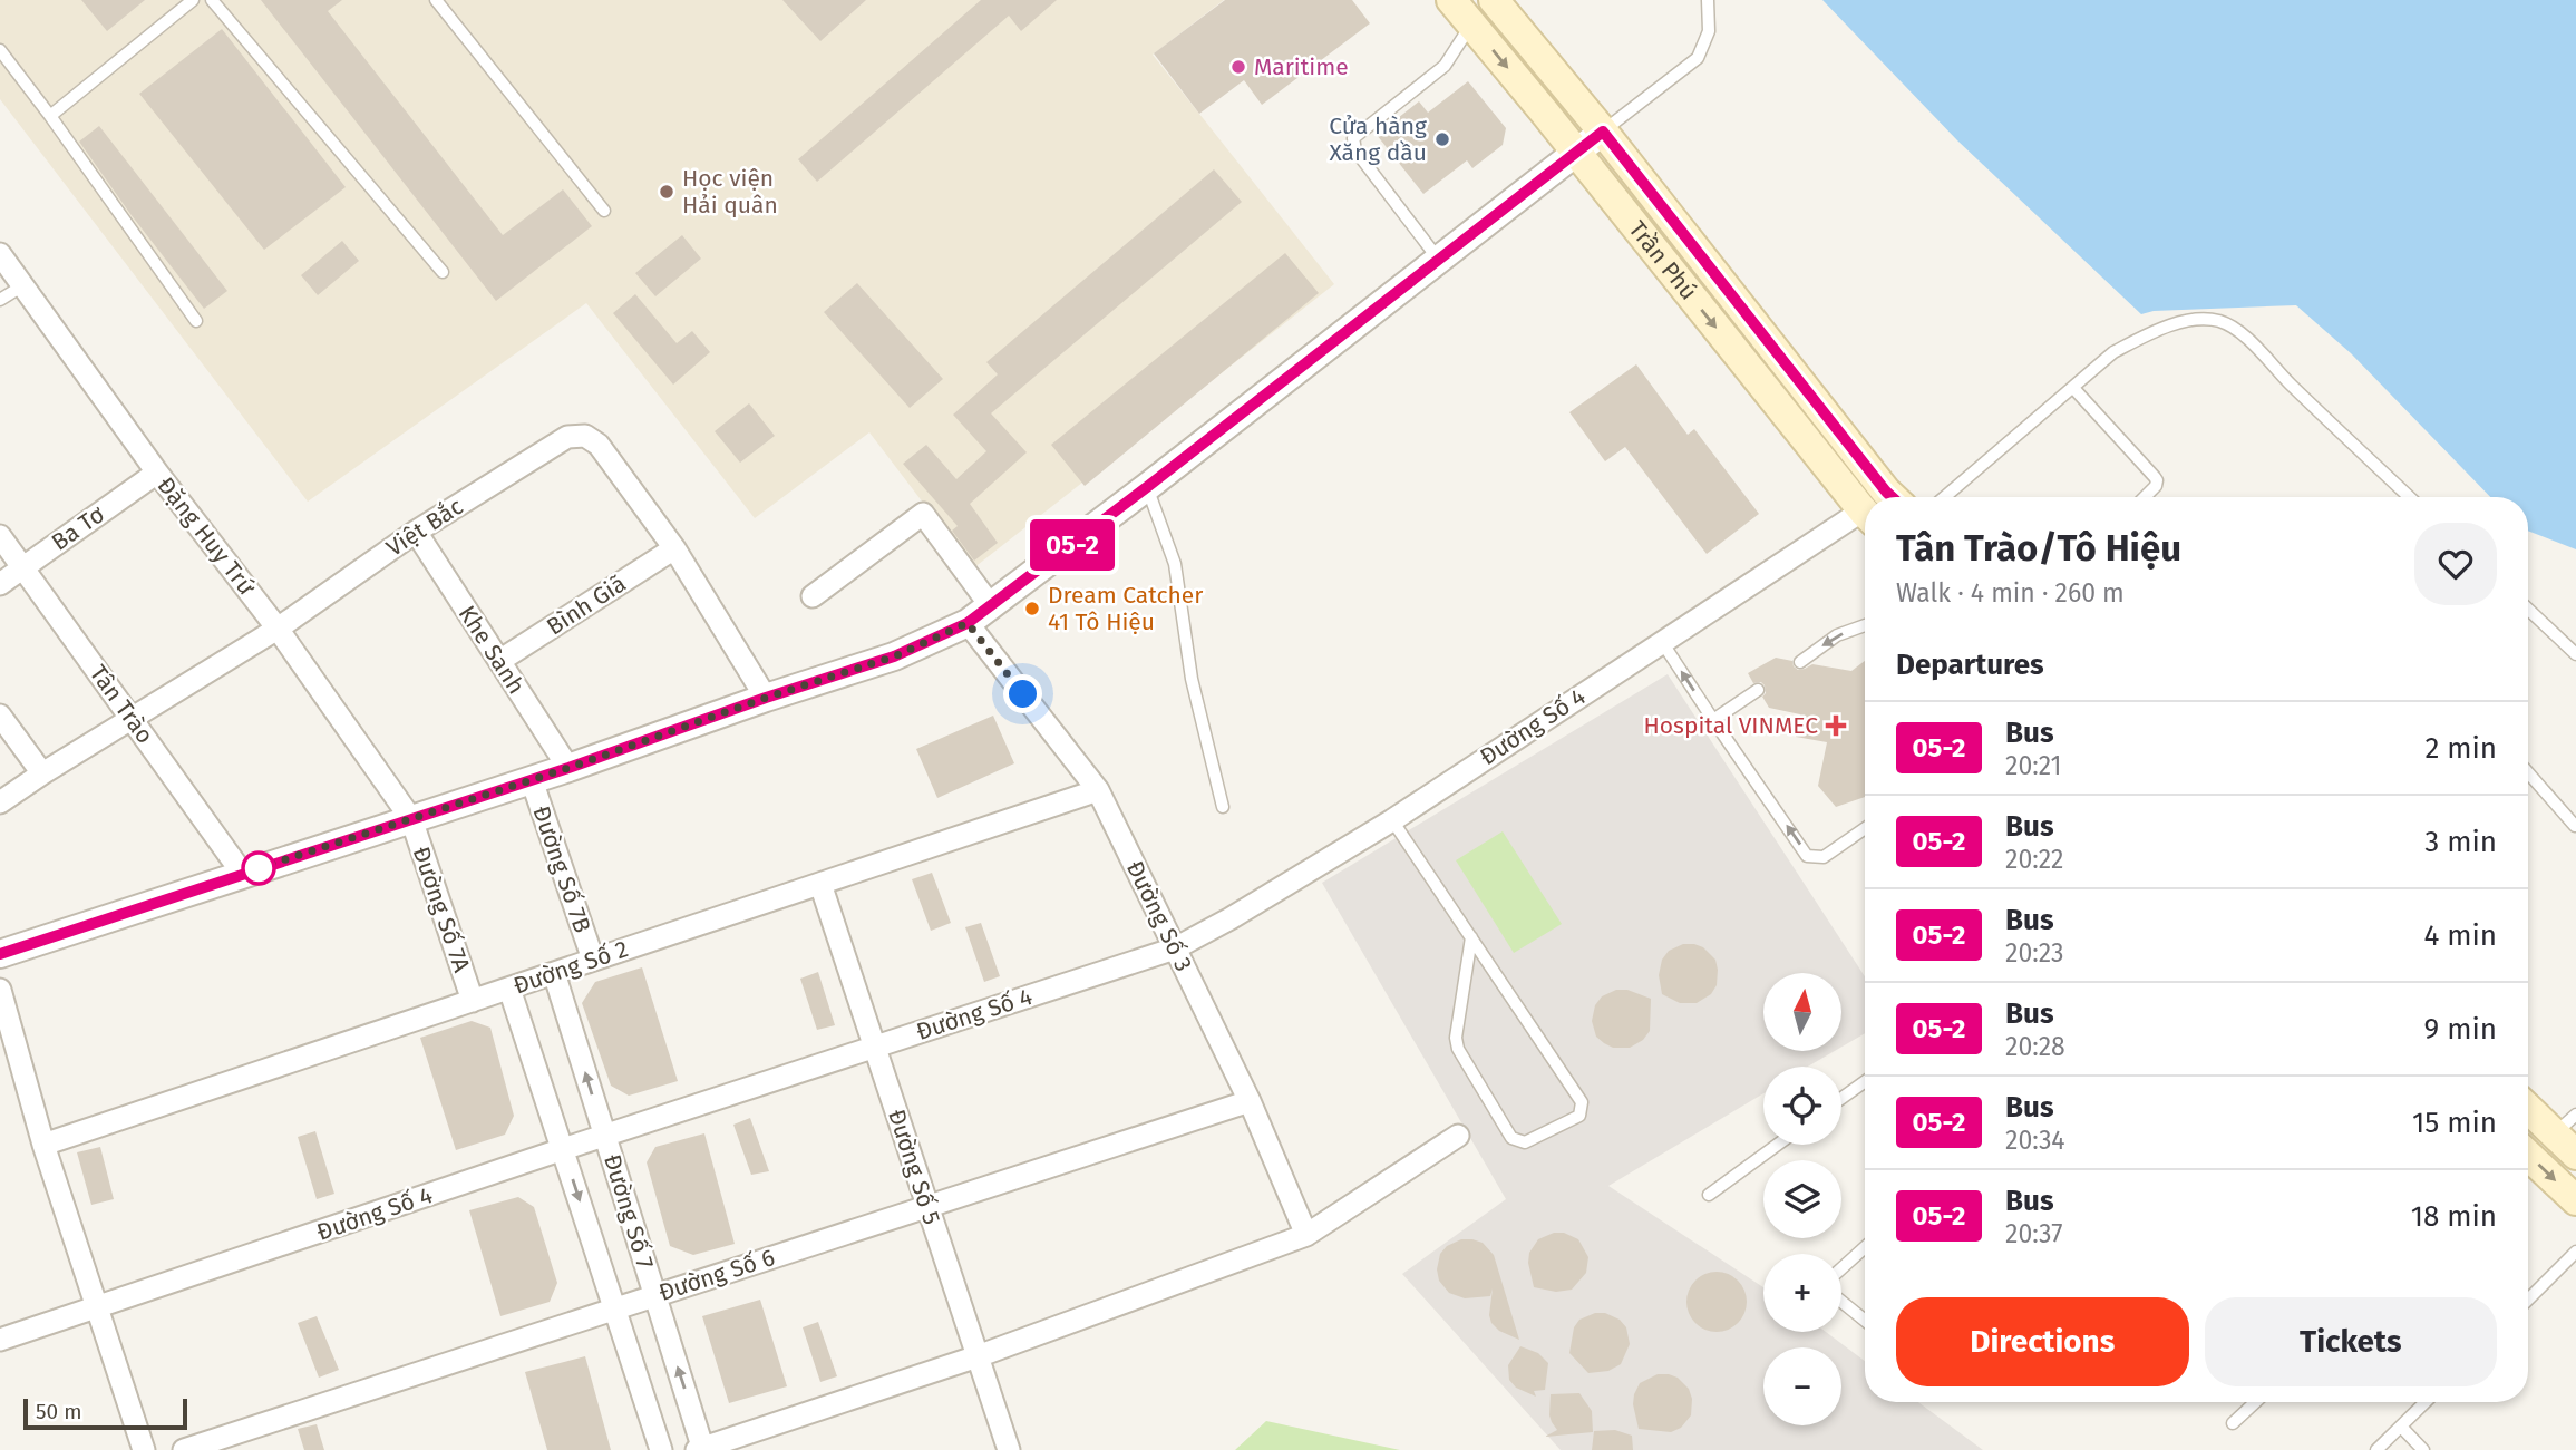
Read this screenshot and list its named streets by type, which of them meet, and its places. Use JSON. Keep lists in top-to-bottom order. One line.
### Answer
{"streets":{"main road":["Trần Phú"],"street":["Việt Bắc","Ba Tơ","Đặng Huy Trứ","Bình Giã","Khe Sanh","Tân Trào","Đường Số 4","Đường Số 7B","Đường Số 7A","Đường Số 3","Đường Số 2","Đường Số 5","Đường Số 7","Đường Số 6"]},"crossings":[["Việt Bắc","Đặng Huy Trứ"],["Việt Bắc","Bình Giã"],["Việt Bắc","Khe Sanh"],["Việt Bắc","Tân Trào"],["Ba Tơ","Đặng Huy Trứ"],["Ba Tơ","Tân Trào"],["Đặng Huy Trứ","Đường Số 7A"],["Bình Giã","Khe Sanh"],["Đường Số 4","Đường Số 3"],["Đường Số 4","Đường Số 5"],["Đường Số 4","Đường Số 7"],["Đường Số 7B","Đường Số 2"],["Đường Số 7A","Đường Số 2"],["Đường Số 3","Đường Số 2"],["Đường Số 3","Đường Số 6"],["Đường Số 2","Đường Số 5"],["Đường Số 2","Đường Số 7"],["Đường Số 5","Đường Số 6"],["Đường Số 7","Đường Số 6"]],"places":{"other":["Maritime","Cửa hàng Xăng dầu","Học viện Hải quân","Dream Catcher 41 Tô Hiệu"],"health":["Hospital VINMEC"]},"lines":["bus line 05-2"],"scale_bar":"50 m","north":"top","page":{"on_map":"05-2","heading":[["Tân Trào/Tô Hiệu","Walk · 4 min · 260 m"],"Departures"],"list":[{"mark":"05-2","name":"Bus","note":"20:21","value":"2 min"},{"mark":"05-2","name":"Bus","note":"20:22","value":"3 min"},{"mark":"05-2","name":"Bus","note":"20:23","value":"4 min"},{"mark":"05-2","name":"Bus","note":"20:28","value":"9 min"},{"mark":"05-2","name":"Bus","note":"20:34","value":"15 min"},{"mark":"05-2","name":"Bus","note":"20:37","value":"18 min"}],"map_buttons":["+","−"],"buttons":["Directions","Tickets"],"scale":"50 m"}}
